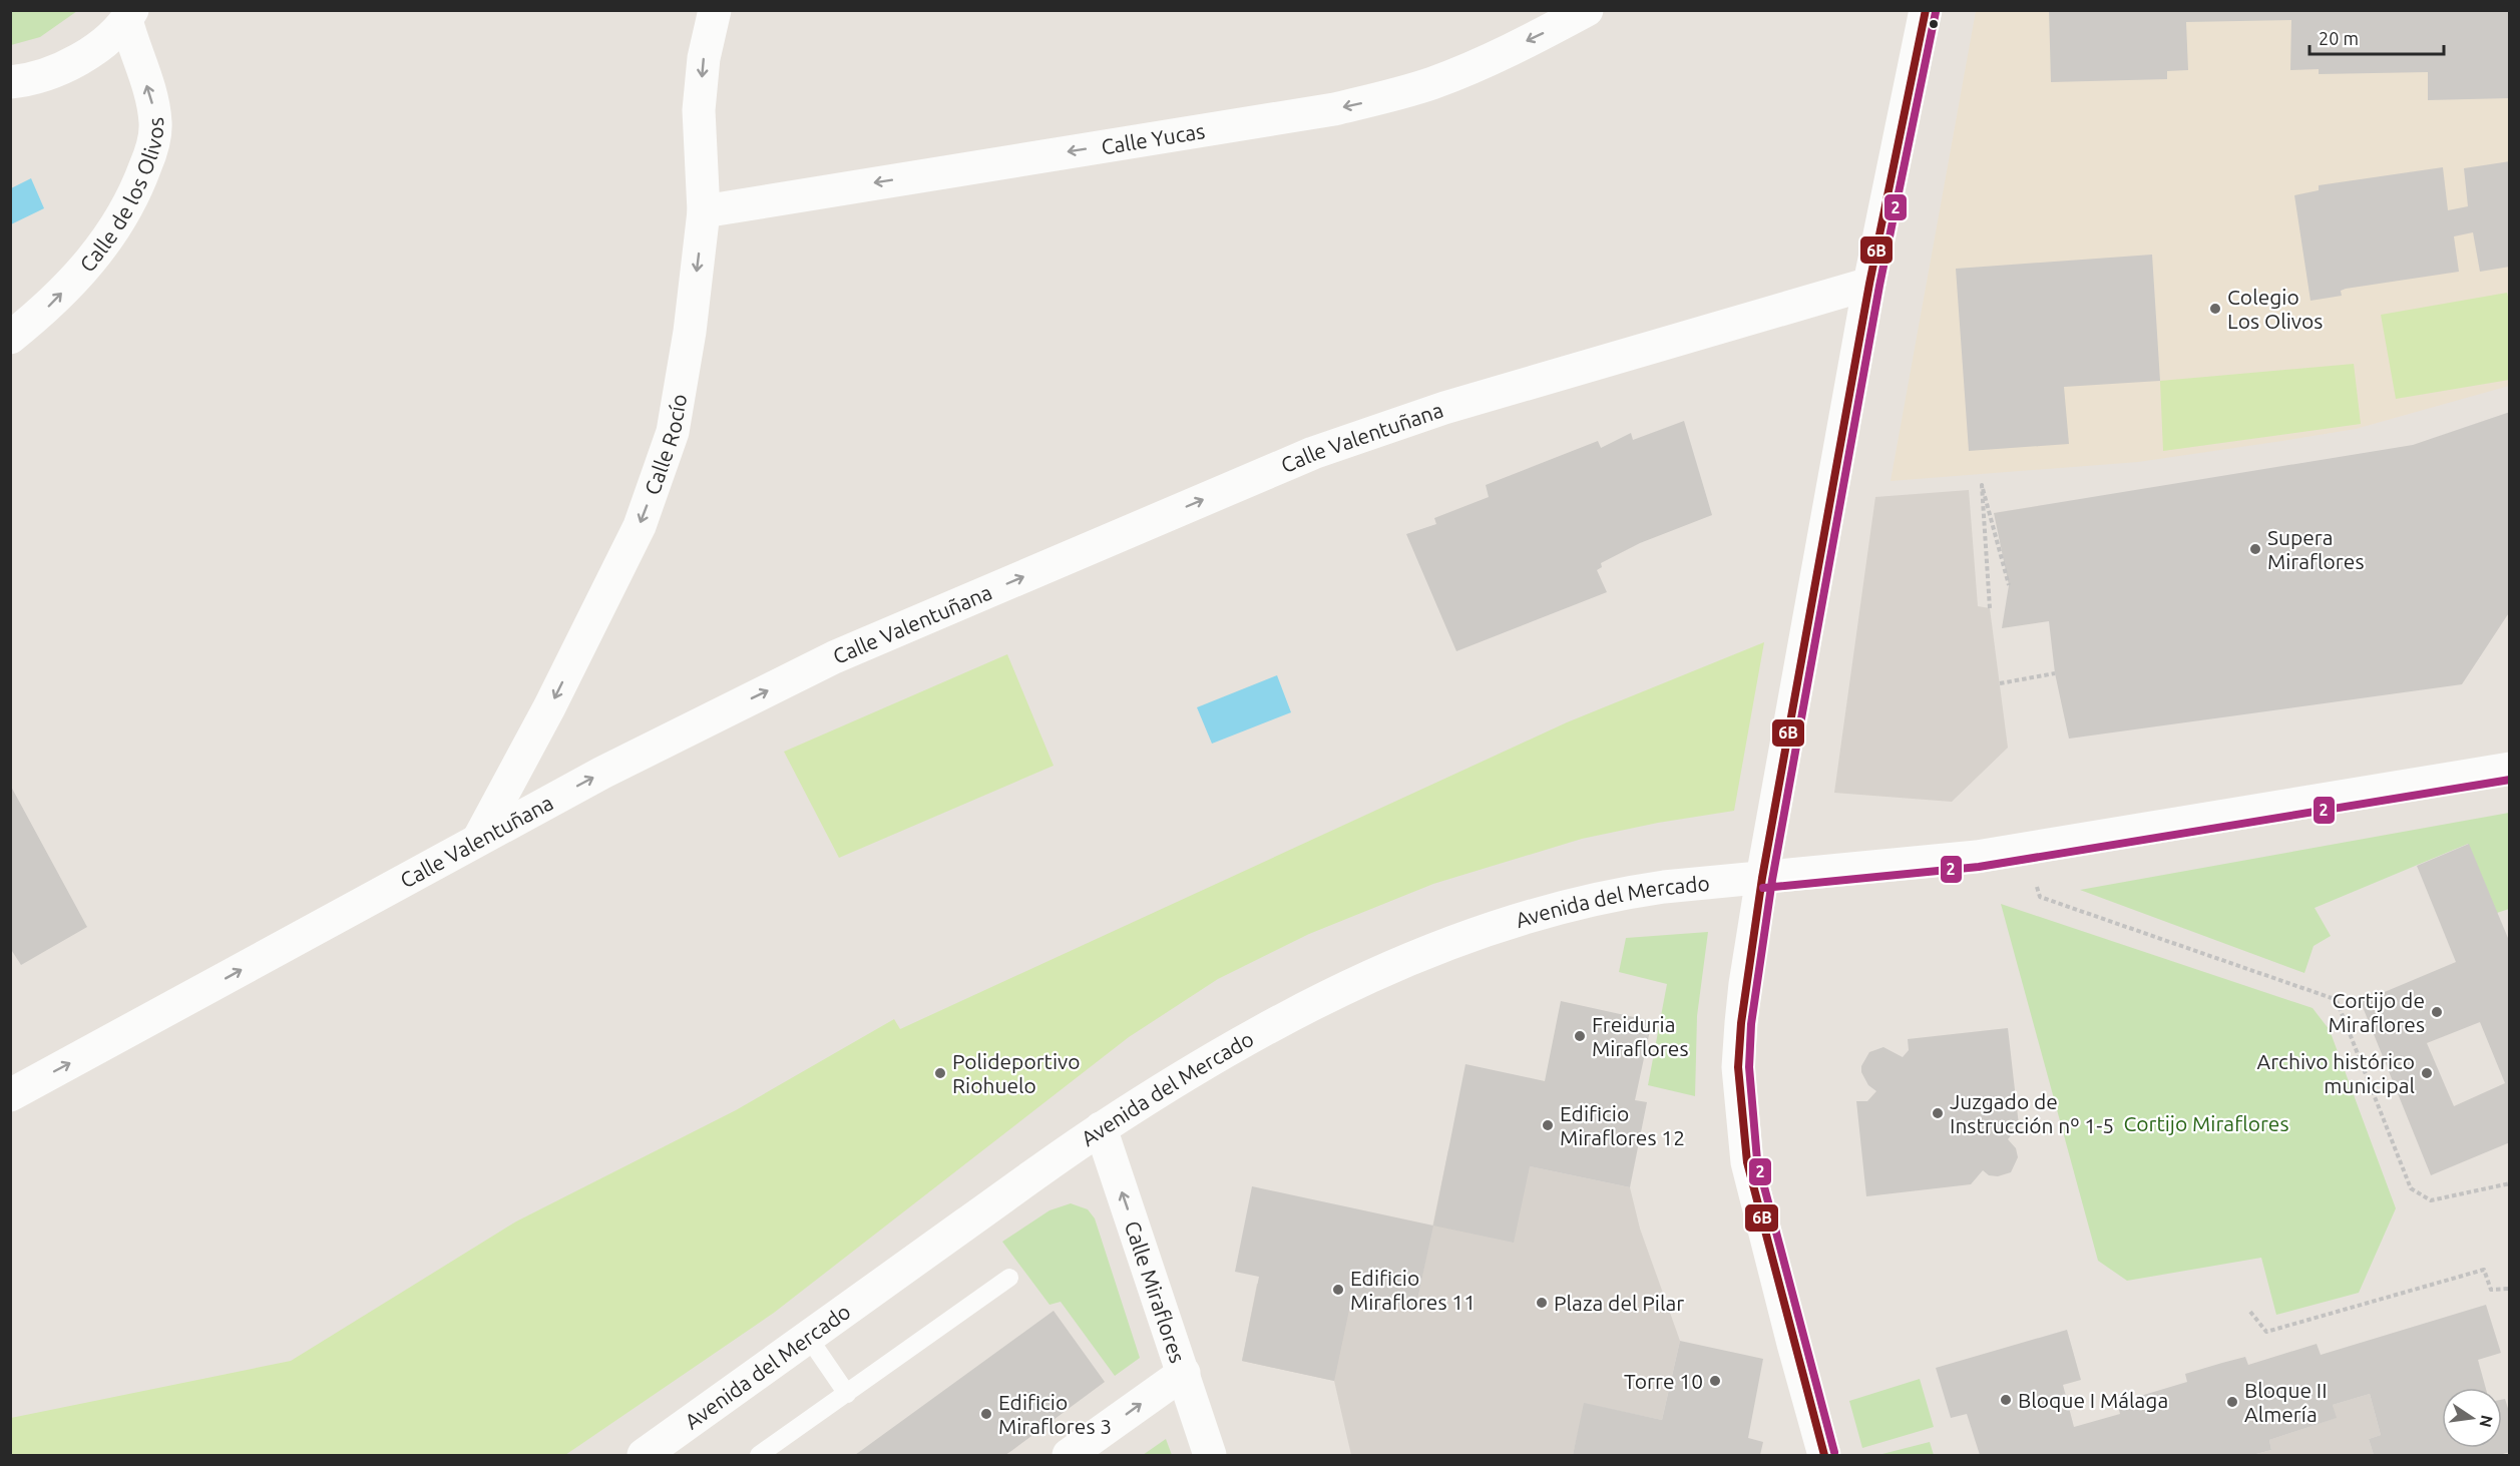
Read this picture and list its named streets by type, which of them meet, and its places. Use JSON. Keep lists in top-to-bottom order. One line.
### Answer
{"streets":{"street":["Calle Yucas","Calle de los Olivos","Calle Valentuñana","Calle Rocío","Avenida del Mercado","Calle Miraflores"]},"crossings":[["Calle Yucas","Calle Rocío"],["Calle Valentuñana","Calle Rocío"],["Avenida del Mercado","Calle Miraflores"]],"one_way":["Calle Yucas","Calle de los Olivos","Calle Valentuñana","Calle Rocío","Calle Miraflores"],"parks":["Cortijo Miraflores"],"places":["Colegio Los Olivos","Supera Miraflores","Cortijo de Miraflores","Freiduria Miraflores","Polideportivo Riohuelo","Archivo histórico municipal","Juzgado de Instrucción nº 1-5","Edificio Miraflores 12","Edificio Miraflores 11","Plaza del Pilar","Torre 10","Bloque I Málaga","Bloque II Almería","Edificio Miraflores 3"],"lines":["transit line 6B","transit line 2"],"scale_bar":"20 m","north":"right"}
